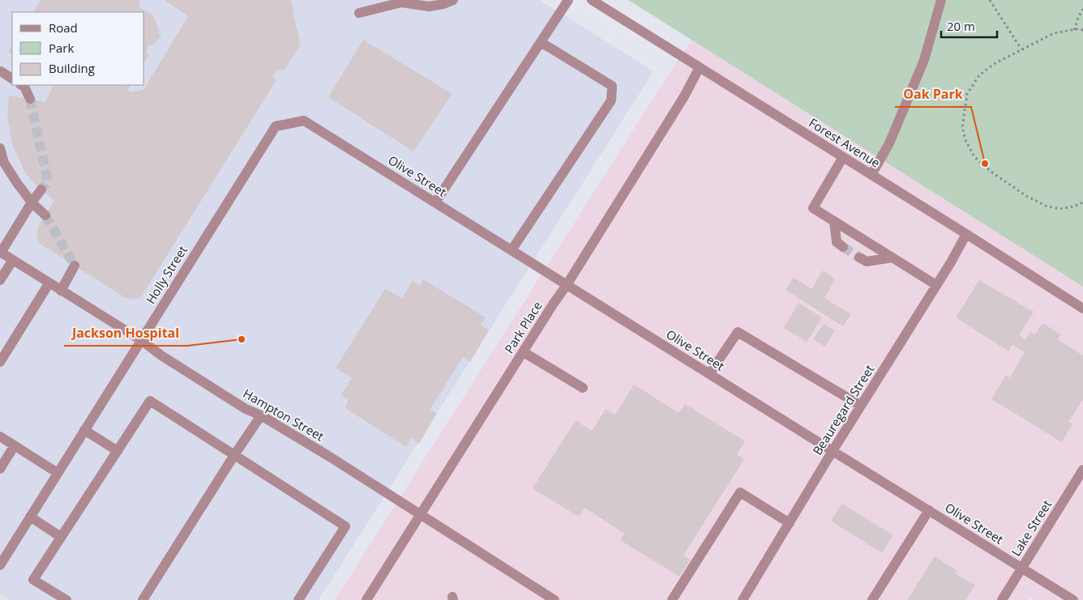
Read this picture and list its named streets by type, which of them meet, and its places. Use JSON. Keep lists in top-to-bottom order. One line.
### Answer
{"streets":{"street":["Forest Avenue","Olive Street","Holly Street","Park Place","Beauregard Street","Hampton Street","Lake Street"]},"crossings":[["Forest Avenue","Park Place"],["Forest Avenue","Beauregard Street"],["Olive Street","Holly Street"],["Olive Street","Park Place"],["Olive Street","Beauregard Street"],["Olive Street","Lake Street"],["Holly Street","Hampton Street"],["Park Place","Hampton Street"]],"places":["Oak Park","Jackson Hospital"],"legend":["Road","Park","Building"],"scale_bar":"20 m"}
